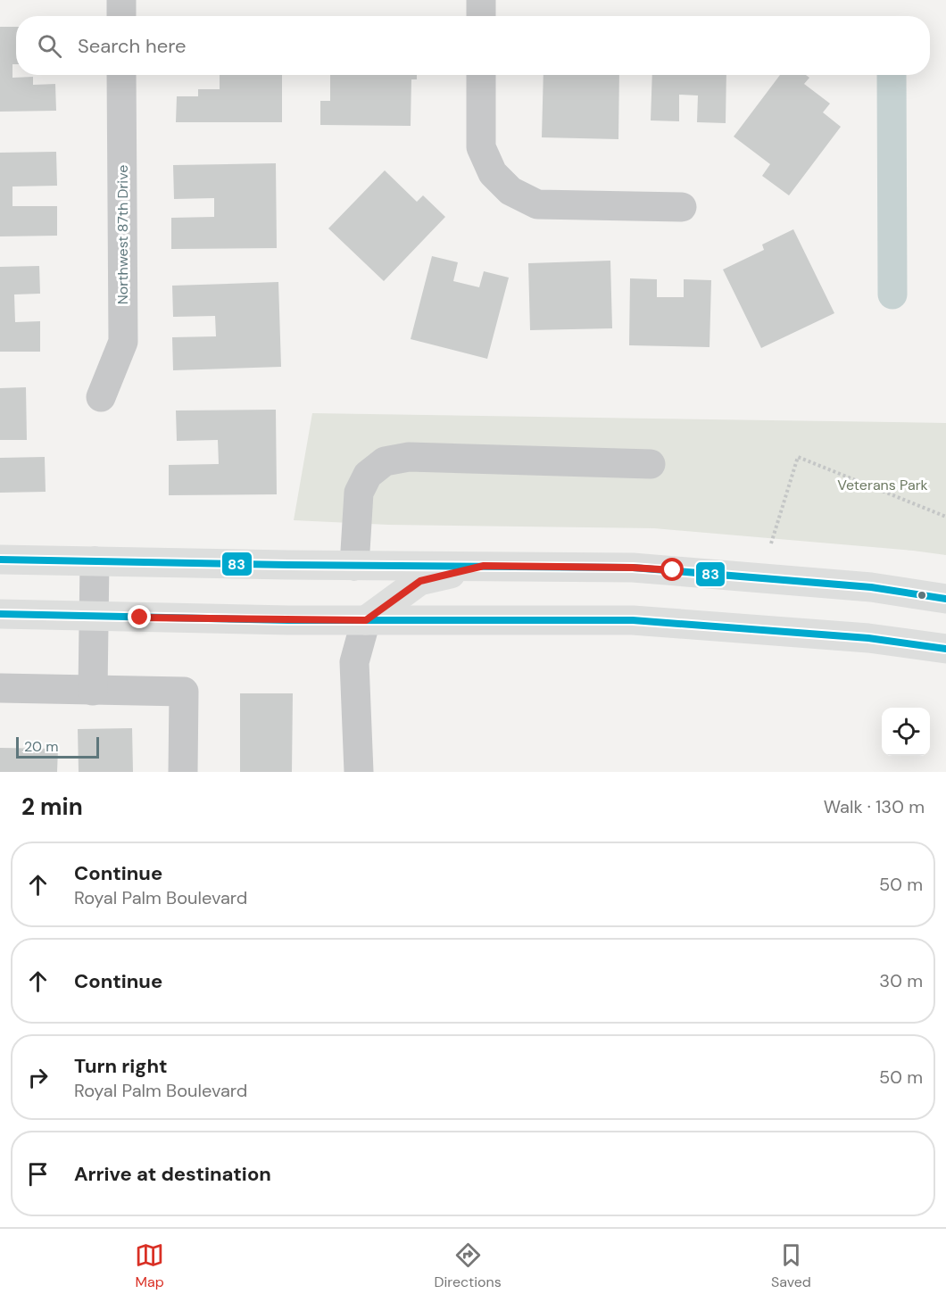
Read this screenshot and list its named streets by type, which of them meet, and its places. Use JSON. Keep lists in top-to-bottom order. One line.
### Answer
{"streets":{"street":["Northwest 87th Drive"]},"parks":["Veterans Park"],"lines":["transit line 83"],"scale_bar":"20 m","page":{"search":"Search here","scale":"20 m","heading":["2 min","Walk · 130 m"],"list":[["Continue","Royal Palm Boulevard","50 m"],["Continue","30 m"],["Turn right","Royal Palm Boulevard","50 m"],"Arrive at destination"],"nav":["Map","Directions","Saved"]}}
